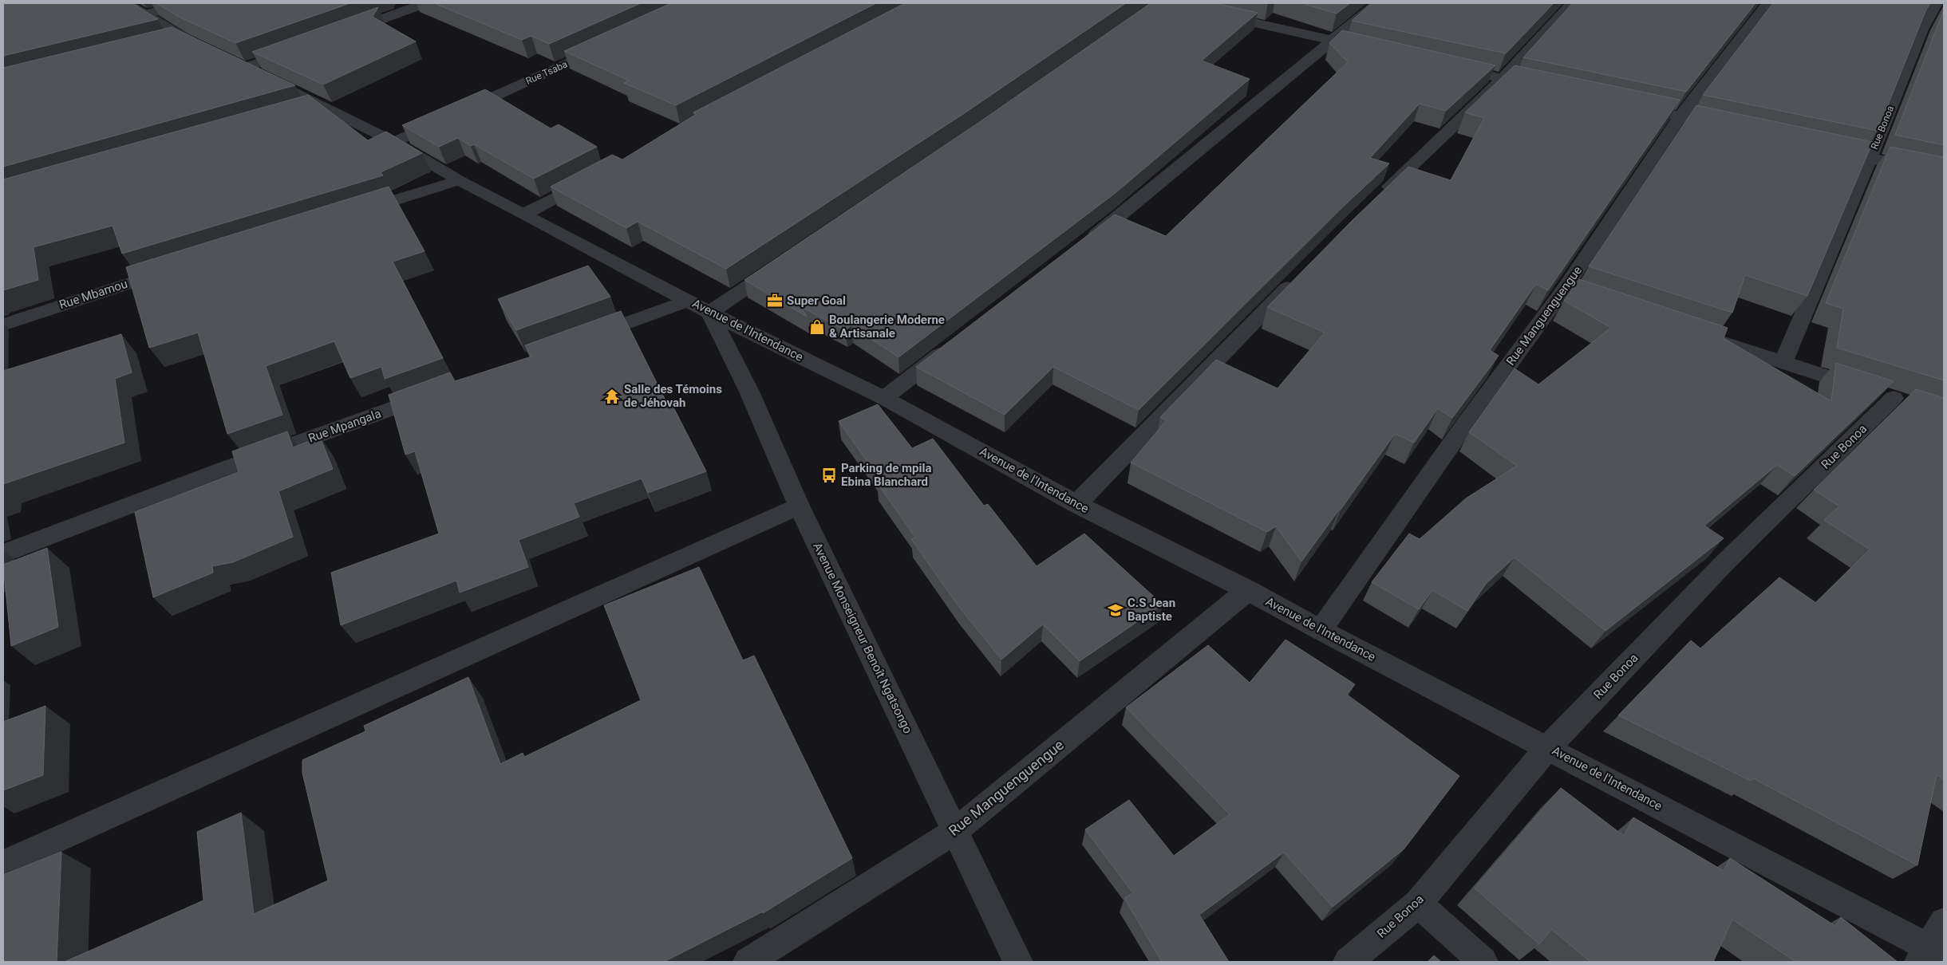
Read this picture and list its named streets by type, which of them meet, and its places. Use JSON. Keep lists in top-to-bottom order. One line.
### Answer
{"streets":{"street":["Rue Tsaba","Rue Bonoa","Rue Mbamou","Rue Manguenguengue","Avenue de l'Intendance","Rue Mpangala","Avenue Monseigneur Benoît Ngatsongo"]},"crossings":[["Rue Tsaba","Avenue de l'Intendance"],["Rue Bonoa","Avenue de l'Intendance"],["Rue Manguenguengue","Avenue de l'Intendance"],["Rue Manguenguengue","Avenue Monseigneur Benoît Ngatsongo"],["Avenue de l'Intendance","Avenue Monseigneur Benoît Ngatsongo"]],"places":{"office":["Super Goal"],"shop":["Boulangerie Moderne & Artisanale"],"temple":["Salle des Témoins de Jéhovah"],"bus stop":["Parking de mpila Ebina Blanchard"],"school or university":["C.S Jean Baptiste"]}}
